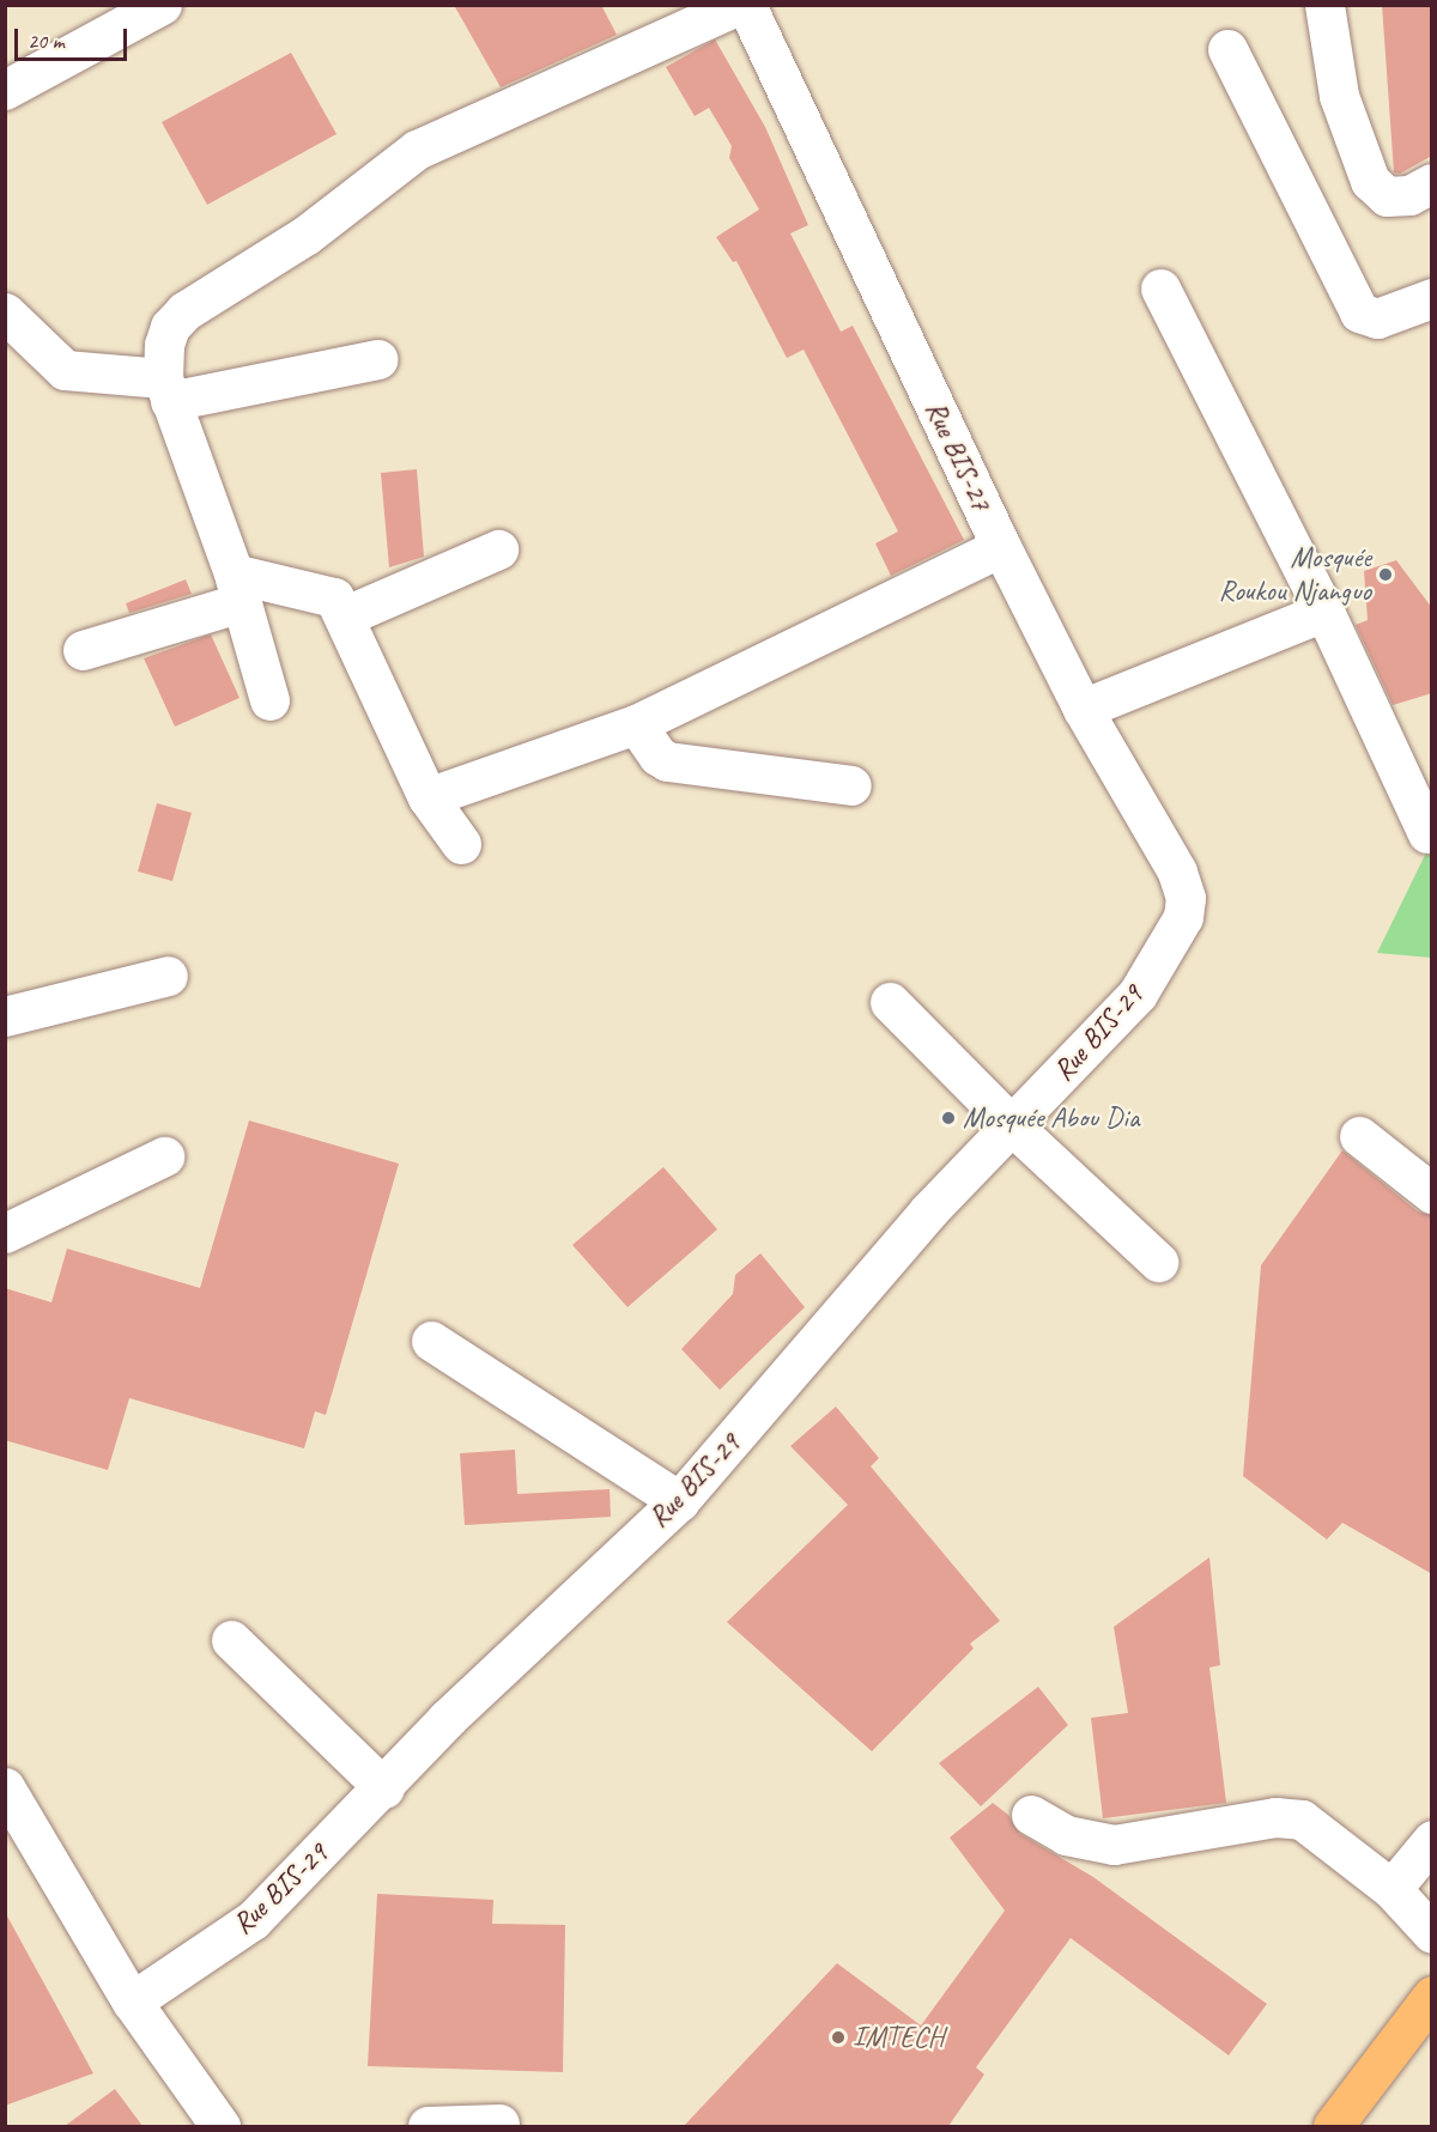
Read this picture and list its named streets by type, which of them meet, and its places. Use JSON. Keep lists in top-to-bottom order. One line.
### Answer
{"streets":{"street":["Rue BIS-27","Rue BIS-29"]},"crossings":[["Rue BIS-27","Rue BIS-29"]],"places":["Mosquée Roukou Njanguo","Mosquée Abou Dia","IMTECH"],"scale_bar":"20 m"}
